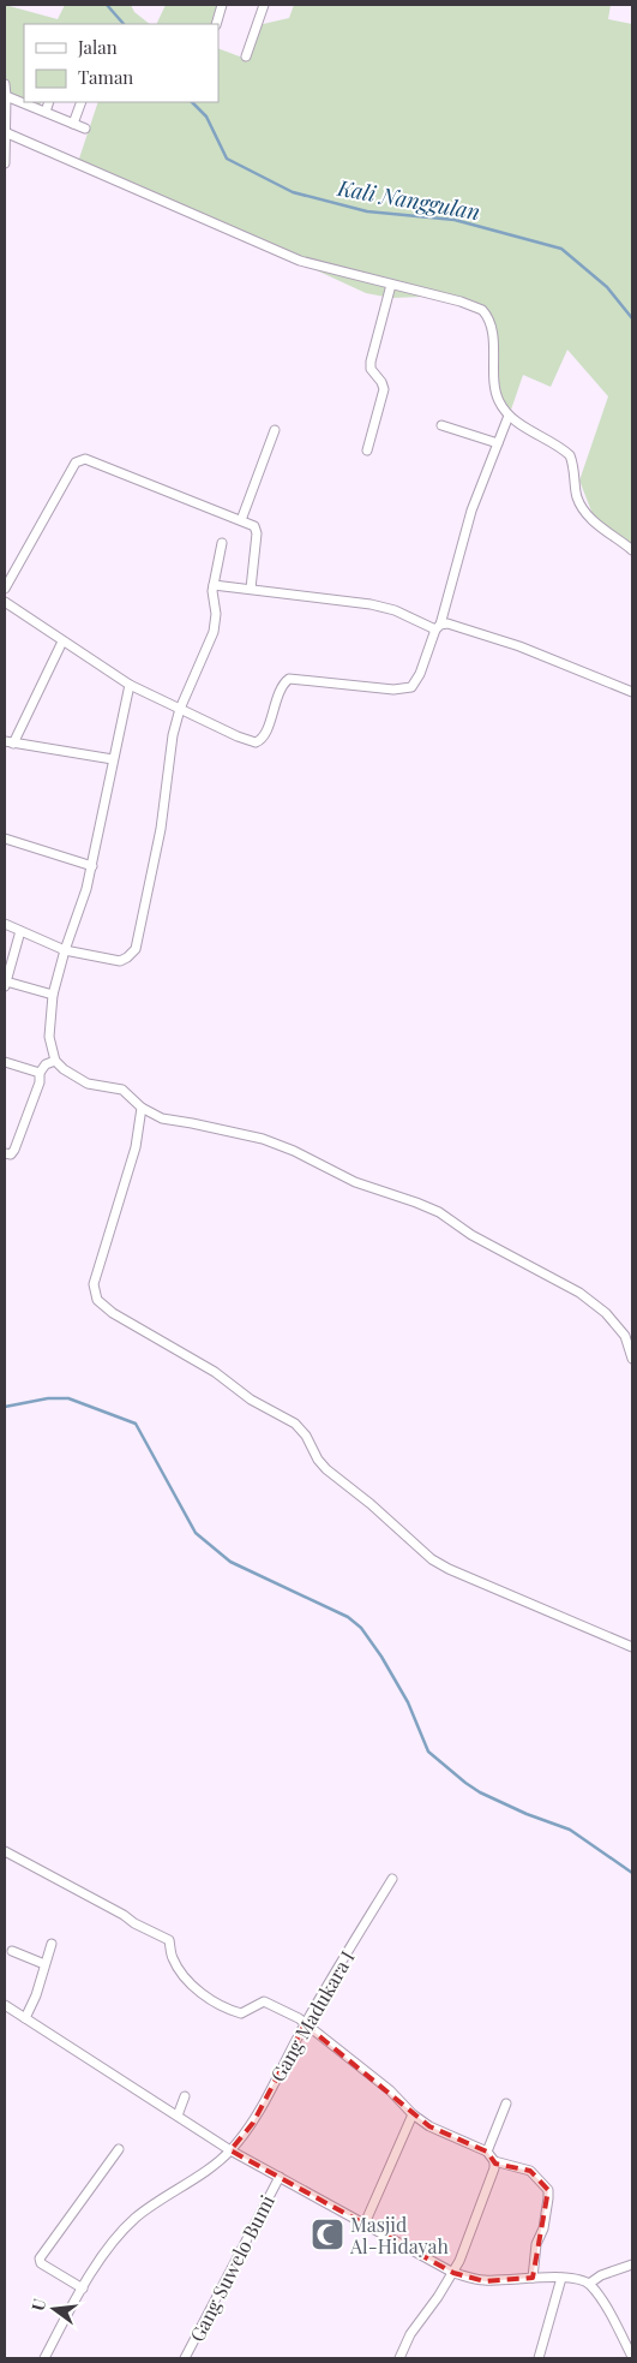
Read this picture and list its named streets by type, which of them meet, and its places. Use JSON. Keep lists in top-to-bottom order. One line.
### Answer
{"streets":{"street":["Gang Madukara I","Gang Suwelo Bumi"]},"water":["Kali Nanggulan"],"places":{"mosque":["Masjid Al-Hidayah"]},"legend":["Jalan","Taman"],"north":"left"}
